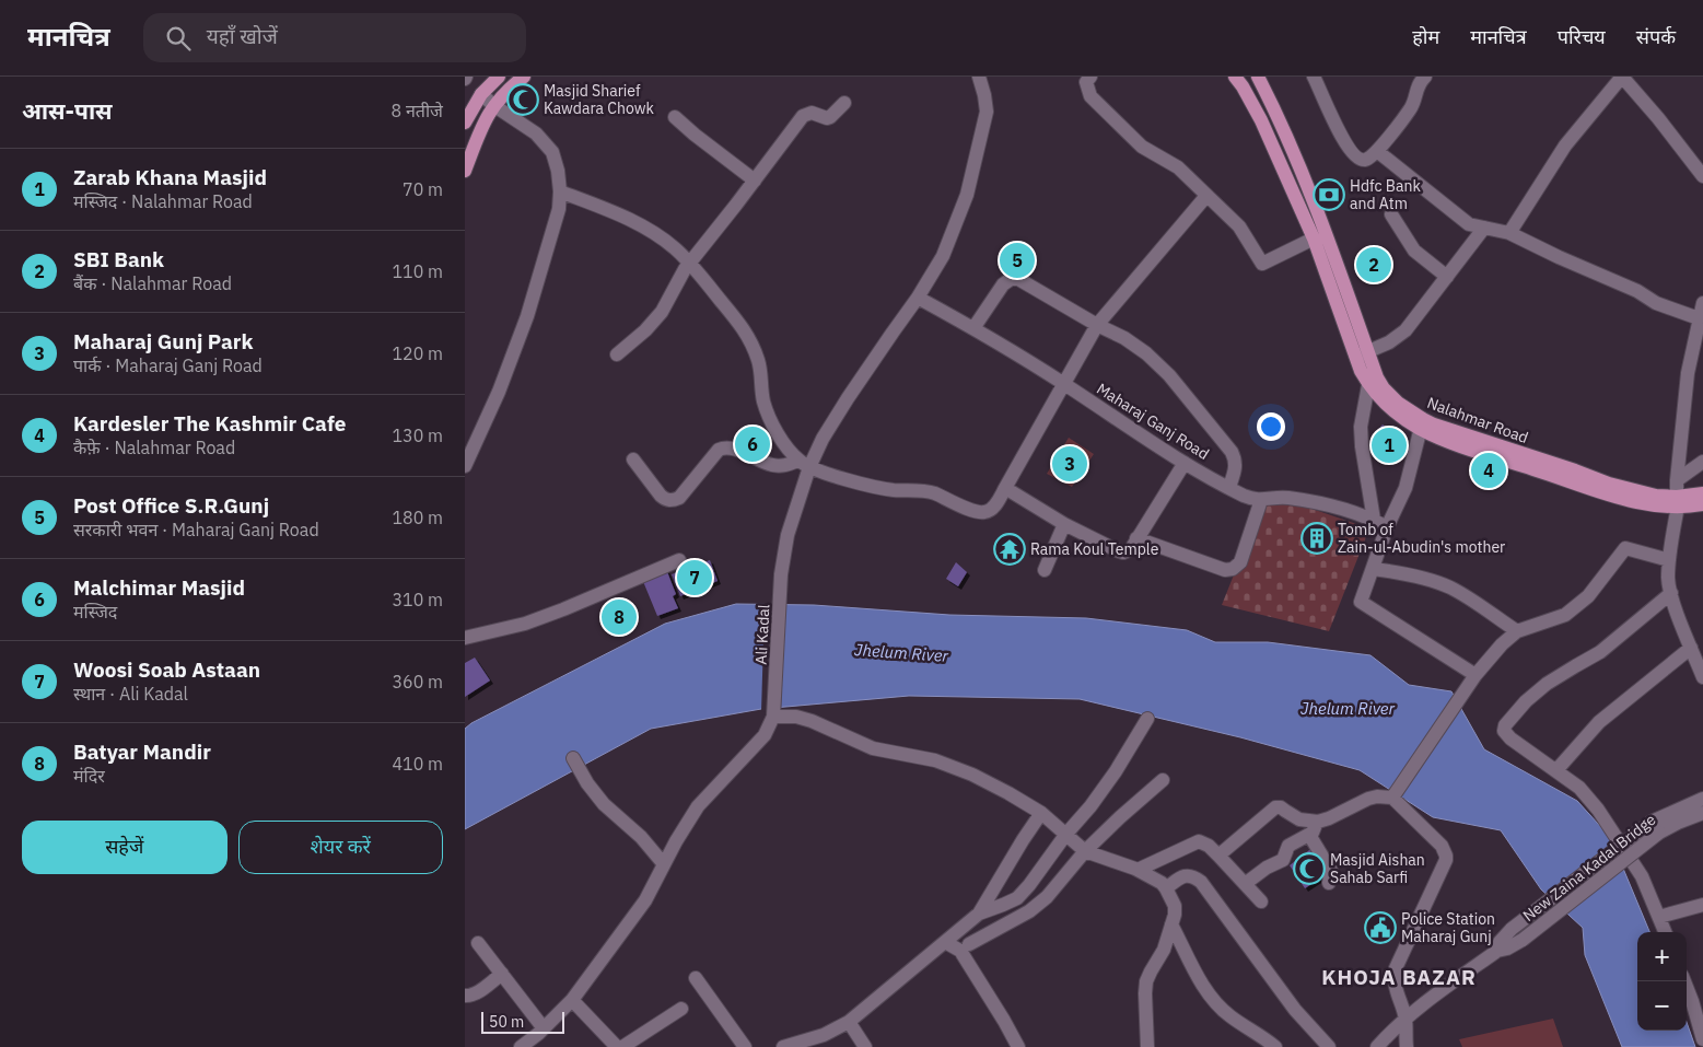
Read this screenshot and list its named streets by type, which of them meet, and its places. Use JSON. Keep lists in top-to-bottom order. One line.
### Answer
{"streets":{"main road":["Nalahmar Road"],"street":["Maharaj Ganj Road","Ali Kadal","New Zaina Kadal Bridge"]},"crossings":[["Maharaj Ganj Road","Ali Kadal"]],"districts":["KHOJA BAZAR"],"water":["Jhelum River"],"places":{"mosque":["Masjid Sharief Kawdara Chowk","Masjid Aishan Sahab Sarfi"],"bank":["Hdfc Bank and Atm"],"building":["Tomb of Zain-ul-Abudin's mother"],"temple":["Rama Koul Temple"],"public building":["Police Station Maharaj Gunj"]},"scale_bar":"50 m","page":{"header":"मानचित्र","search":"यहाँ खोजें","nav":["होम","मानचित्र","परिचय","संपर्क"],"heading":["आस-पास","8 नतीजे"],"list":[{"mark":"1","name":"Zarab Khana Masjid","note":"मस्जिद · Nalahmar Road","value":"70 m"},{"mark":"2","name":"SBI Bank","note":"बैंक · Nalahmar Road","value":"110 m"},{"mark":"3","name":"Maharaj Gunj Park","note":"पार्क · Maharaj Ganj Road","value":"120 m"},{"mark":"4","name":"Kardesler The Kashmir Cafe","note":"कैफ़े · Nalahmar Road","value":"130 m"},{"mark":"5","name":"Post Office S.R.Gunj","note":"सरकारी भवन · Maharaj Ganj Road","value":"180 m"},{"mark":"6","name":"Malchimar Masjid","note":"मस्जिद","value":"310 m"},{"mark":"7","name":"Woosi Soab Astaan","note":"स्थान · Ali Kadal","value":"360 m"},{"mark":"8","name":"Batyar Mandir","note":"मंदिर","value":"410 m"}],"pins":["5","2","6","1","3","4","7","8"],"buttons":["सहेजें","शेयर करें"],"map_buttons":["+","−"],"scale":"50 m"}}
